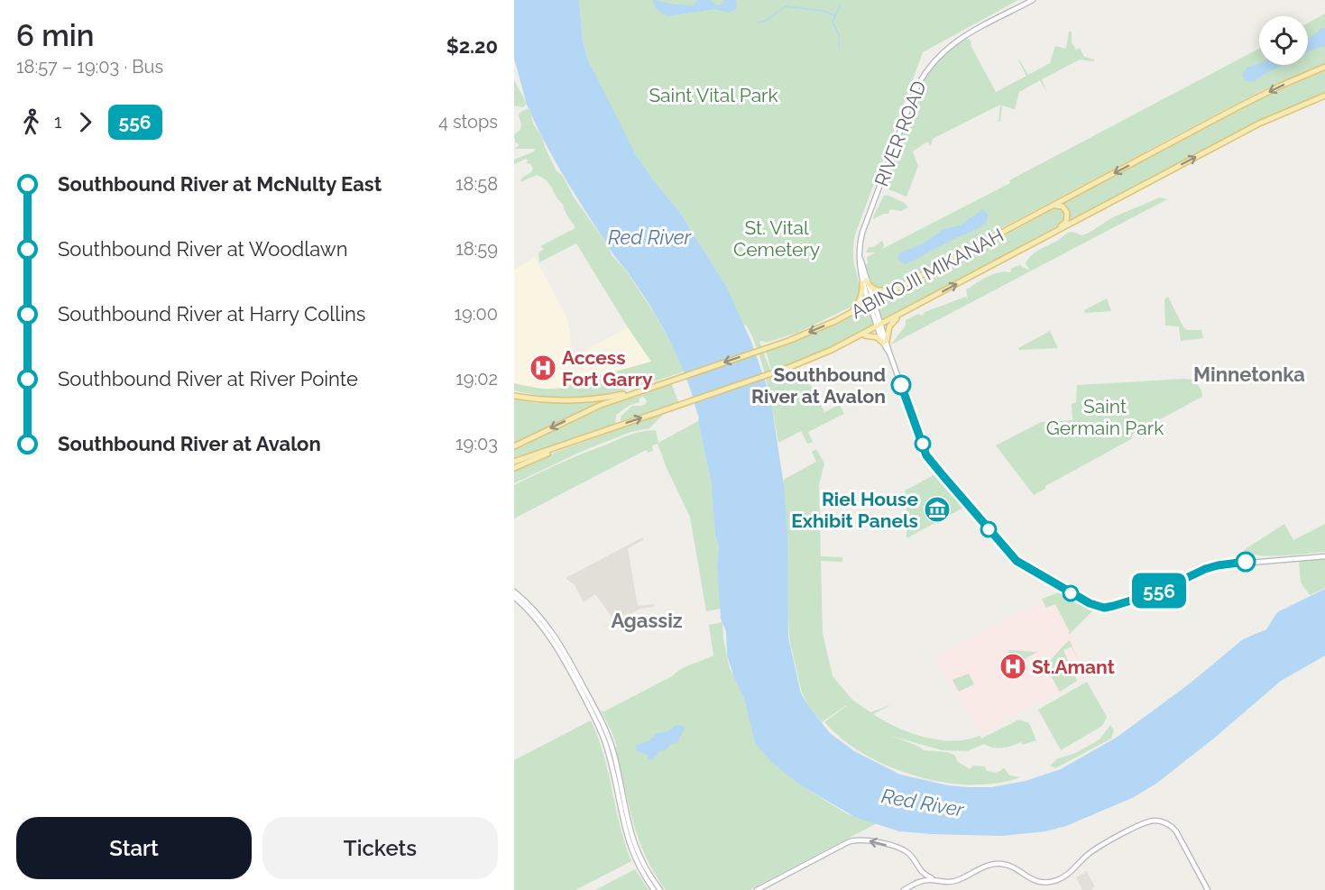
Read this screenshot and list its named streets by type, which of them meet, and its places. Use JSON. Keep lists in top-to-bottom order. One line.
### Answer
{"streets":{"main road":["ABINOJII MIKANAH"],"street":["RIVER ROAD"]},"crossings":[["RIVER ROAD","ABINOJII MIKANAH"]],"districts":["Minnetonka","Agassiz"],"water":["Red River"],"parks":["Saint Vital Park","St. Vital Cemetery","Saint Germain Park"],"places":{"hospital":["Access Fort Garry","St.Amant"],"other":["Southbound River at Avalon"],"museum":["Riel House Exhibit Panels"]},"lines":["bus line 556"],"page":{"heading":["6 min","18:57 – 19:03 · Bus","$2.20"],"on_map":"556","legs":["1","556","4 stops"],"list":[{"name":"Southbound River at McNulty East","value":"18:58"},{"name":"Southbound River at Woodlawn","value":"18:59"},{"name":"Southbound River at Harry Collins","value":"19:00"},{"name":"Southbound River at River Pointe","value":"19:02"},{"name":"Southbound River at Avalon","value":"19:03"}],"buttons":["Start","Tickets"]}}
